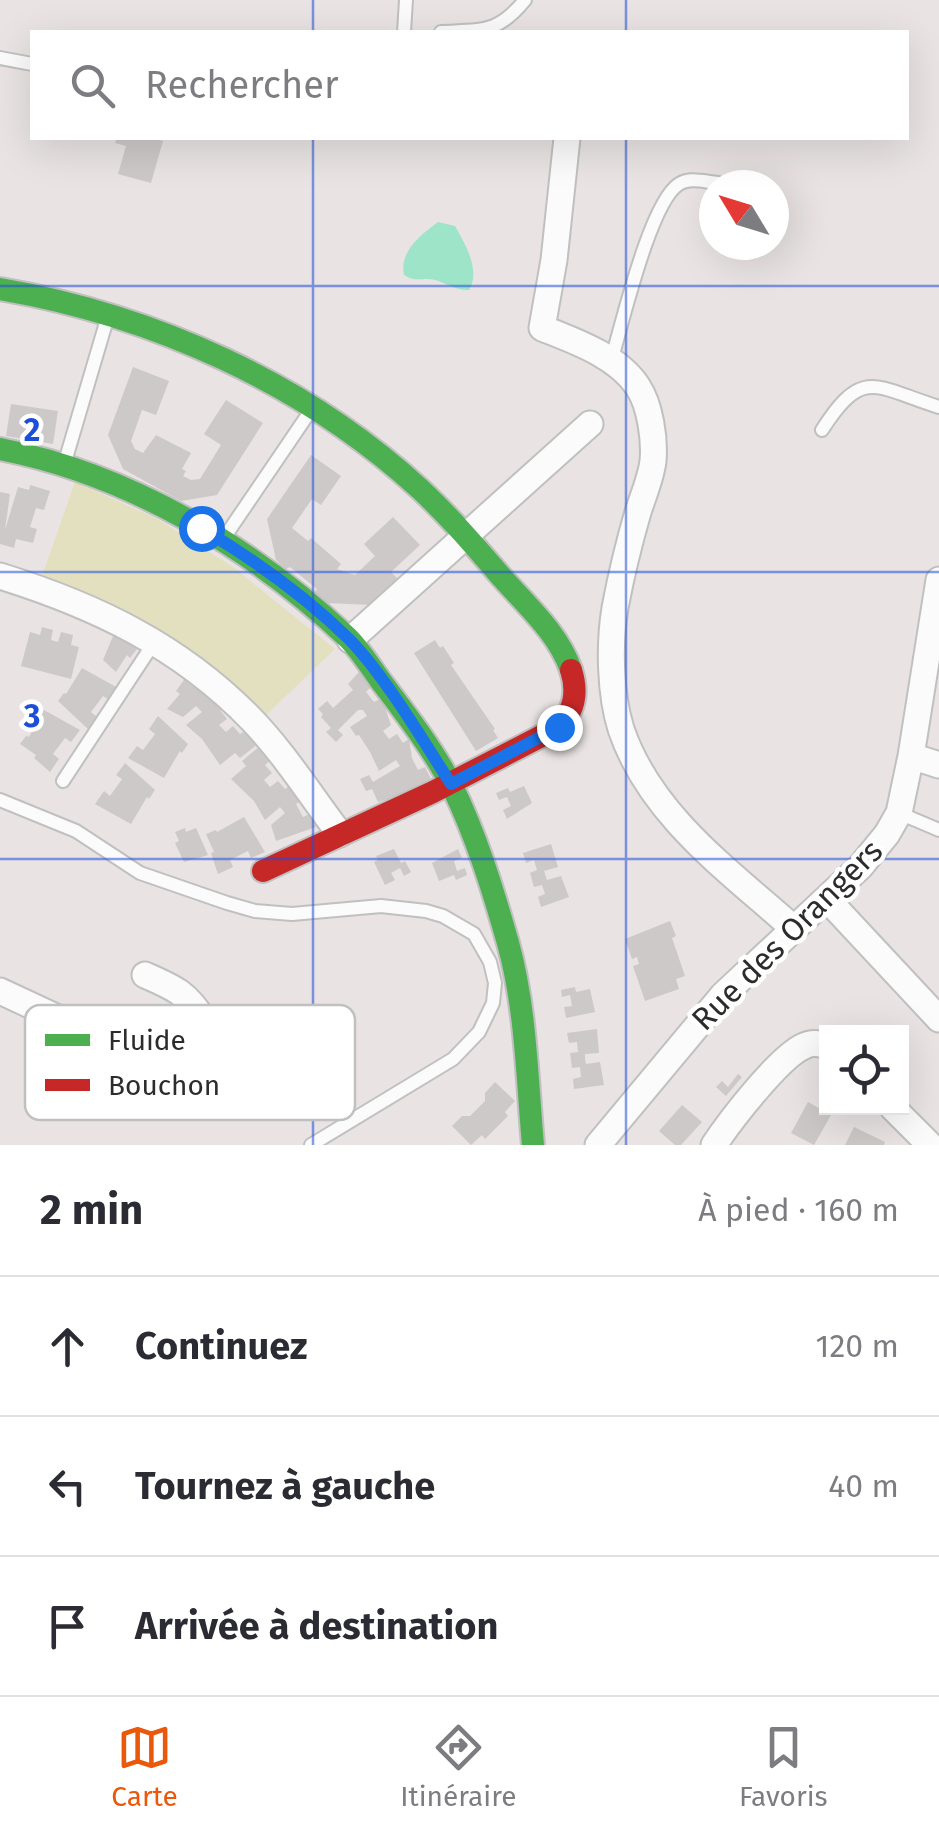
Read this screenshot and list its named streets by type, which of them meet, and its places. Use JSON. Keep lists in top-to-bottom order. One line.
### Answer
{"streets":{"street":["Rue des Orangers"]},"legend":["Fluide","Bouchon"],"north":"top left","page":{"search":"Rechercher","heading":["2 min","À pied · 160 m"],"list":[["Continuez","120 m"],["Tournez à gauche","40 m"],"Arrivée à destination"],"nav":["Carte","Itinéraire","Favoris"]},"grid":{"rows":["2","3"]}}
